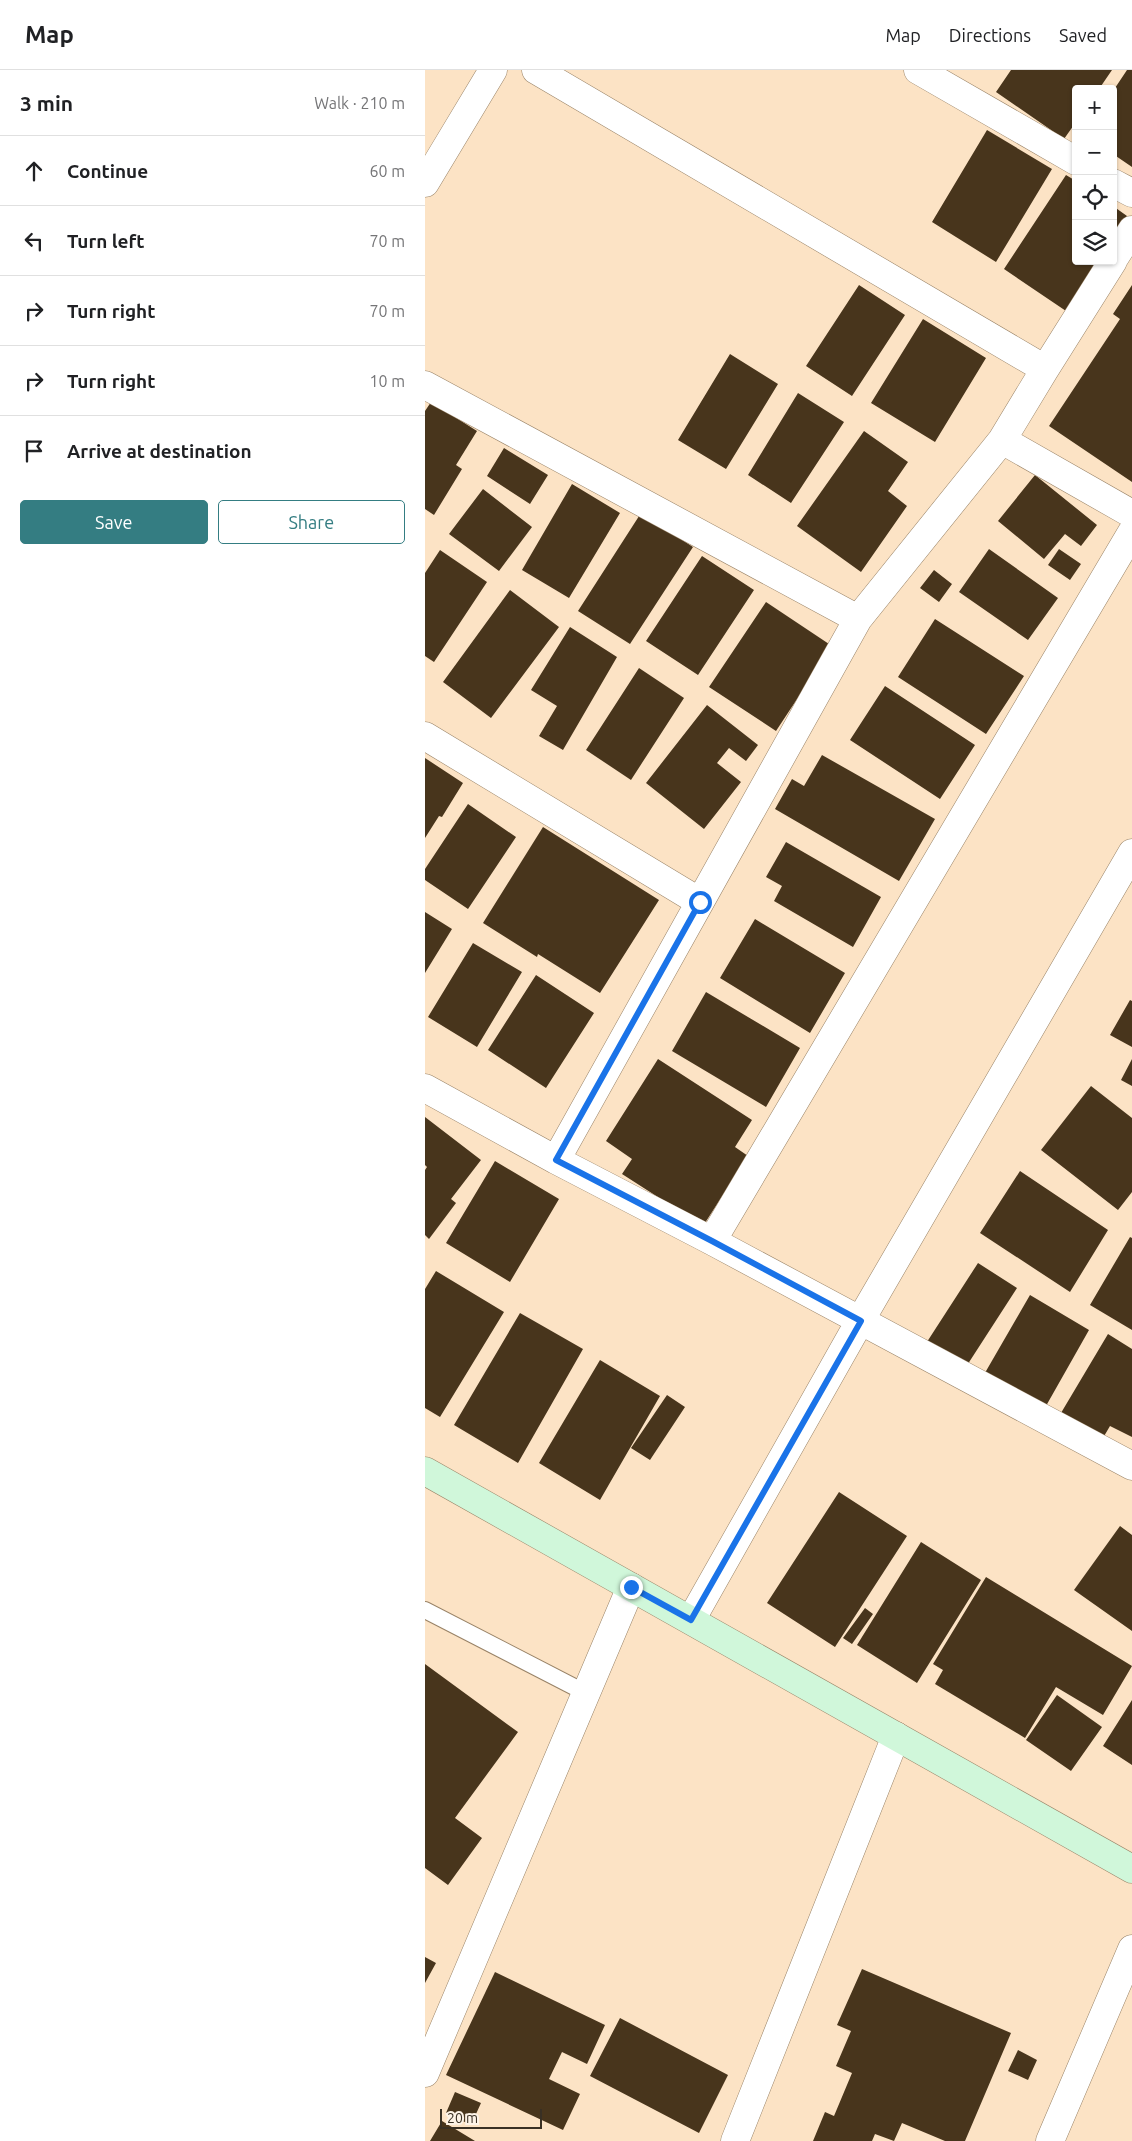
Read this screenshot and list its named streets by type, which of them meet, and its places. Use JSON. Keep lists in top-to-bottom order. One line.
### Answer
{"scale_bar":"20 m","page":{"header":"Map","nav":["Map","Directions","Saved"],"heading":["3 min","Walk · 210 m"],"map_buttons":["+","−"],"list":[["Continue","60 m"],["Turn left","70 m"],["Turn right","70 m"],["Turn right","10 m"],"Arrive at destination"],"buttons":["Save","Share"],"scale":"20 m"}}
